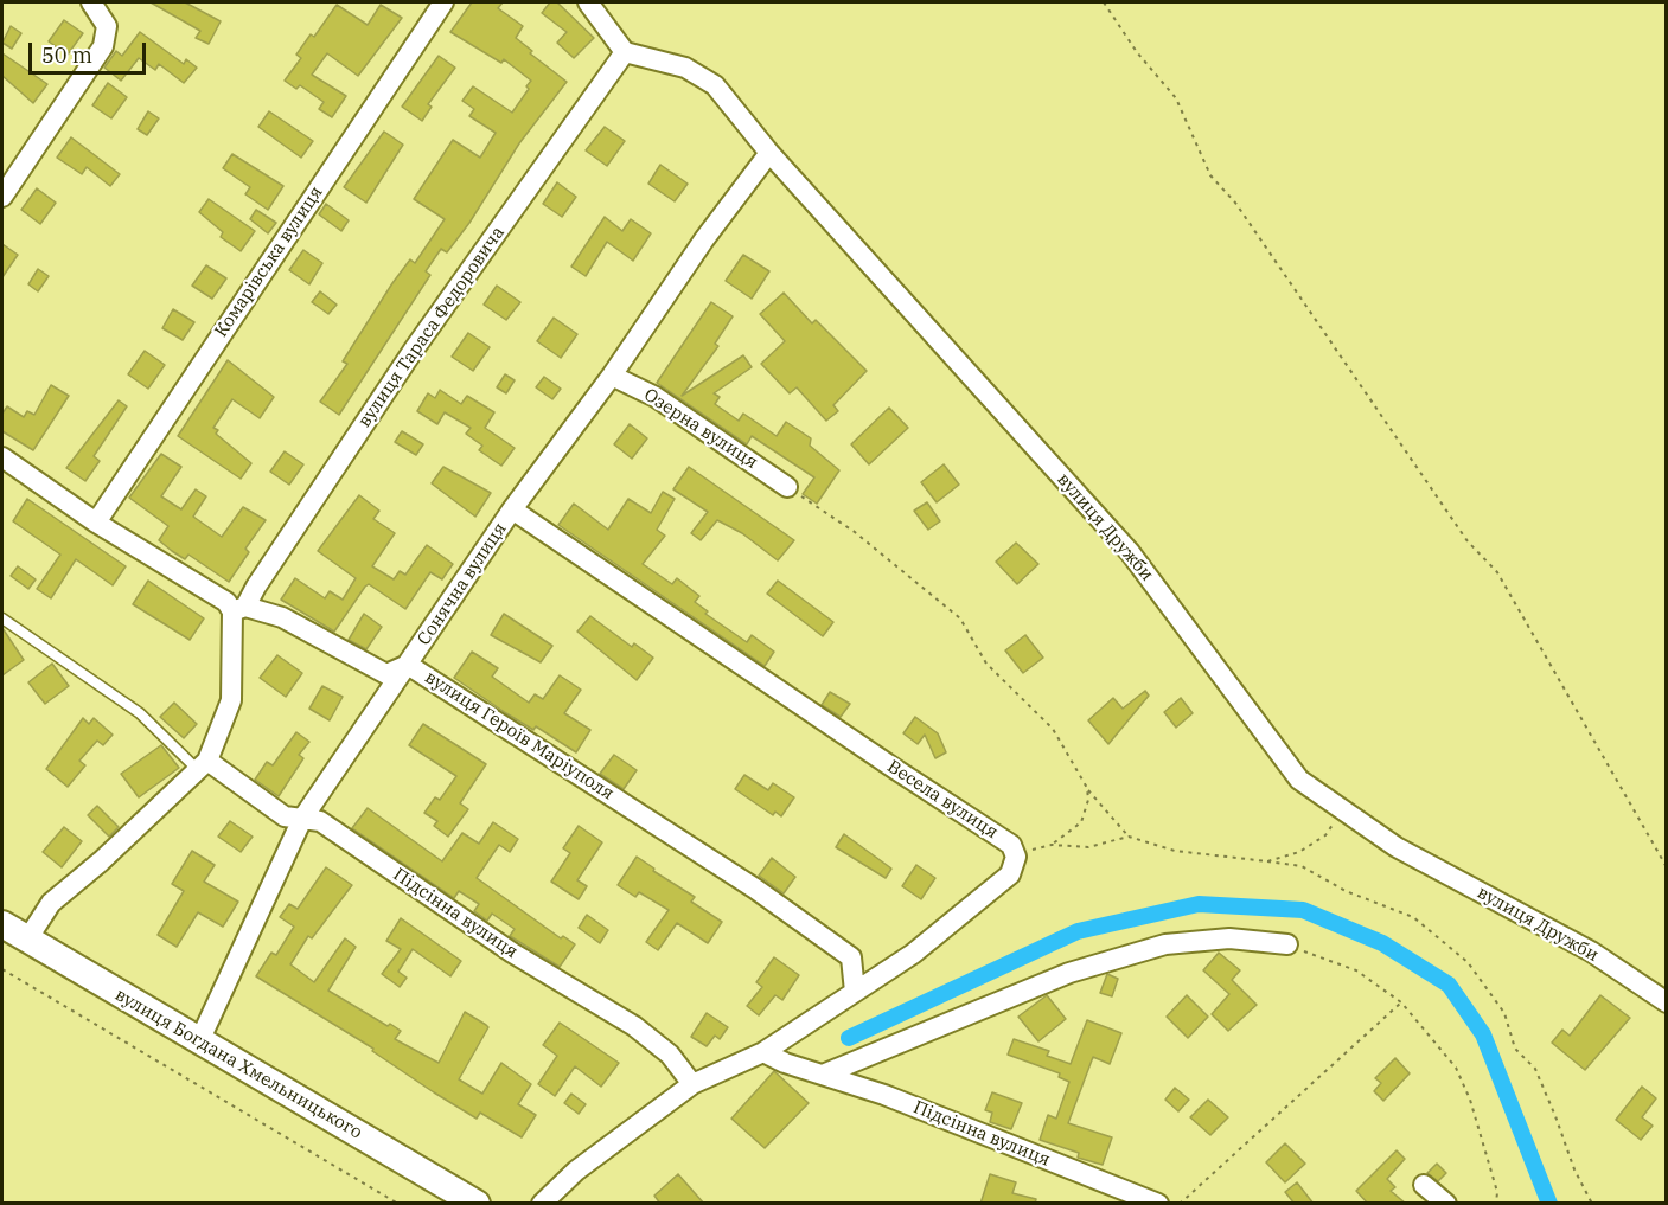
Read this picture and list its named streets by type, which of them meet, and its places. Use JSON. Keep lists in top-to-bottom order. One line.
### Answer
{"streets":{"main road":["вулиця Богдана Хмельницького"],"street":["Комарівська вулиця","вулиця Тараса Федоровича","Озерна вулиця","вулиця Дружби","Сонячна вулиця","вулиця Героїв Маріуполя","Весела вулиця","Підсінна вулиця"]},"crossings":[["Комарівська вулиця","вулиця Героїв Маріуполя"],["вулиця Тараса Федоровича","вулиця Дружби"],["вулиця Тараса Федоровича","вулиця Героїв Маріуполя"],["вулиця Тараса Федоровича","Підсінна вулиця"],["вулиця Тараса Федоровича","вулиця Богдана Хмельницького"],["Озерна вулиця","Сонячна вулиця"],["вулиця Дружби","Сонячна вулиця"],["Сонячна вулиця","вулиця Героїв Маріуполя"],["Сонячна вулиця","Весела вулиця"],["Сонячна вулиця","Підсінна вулиця"],["Сонячна вулиця","вулиця Богдана Хмельницького"]],"scale_bar":"50 m"}
